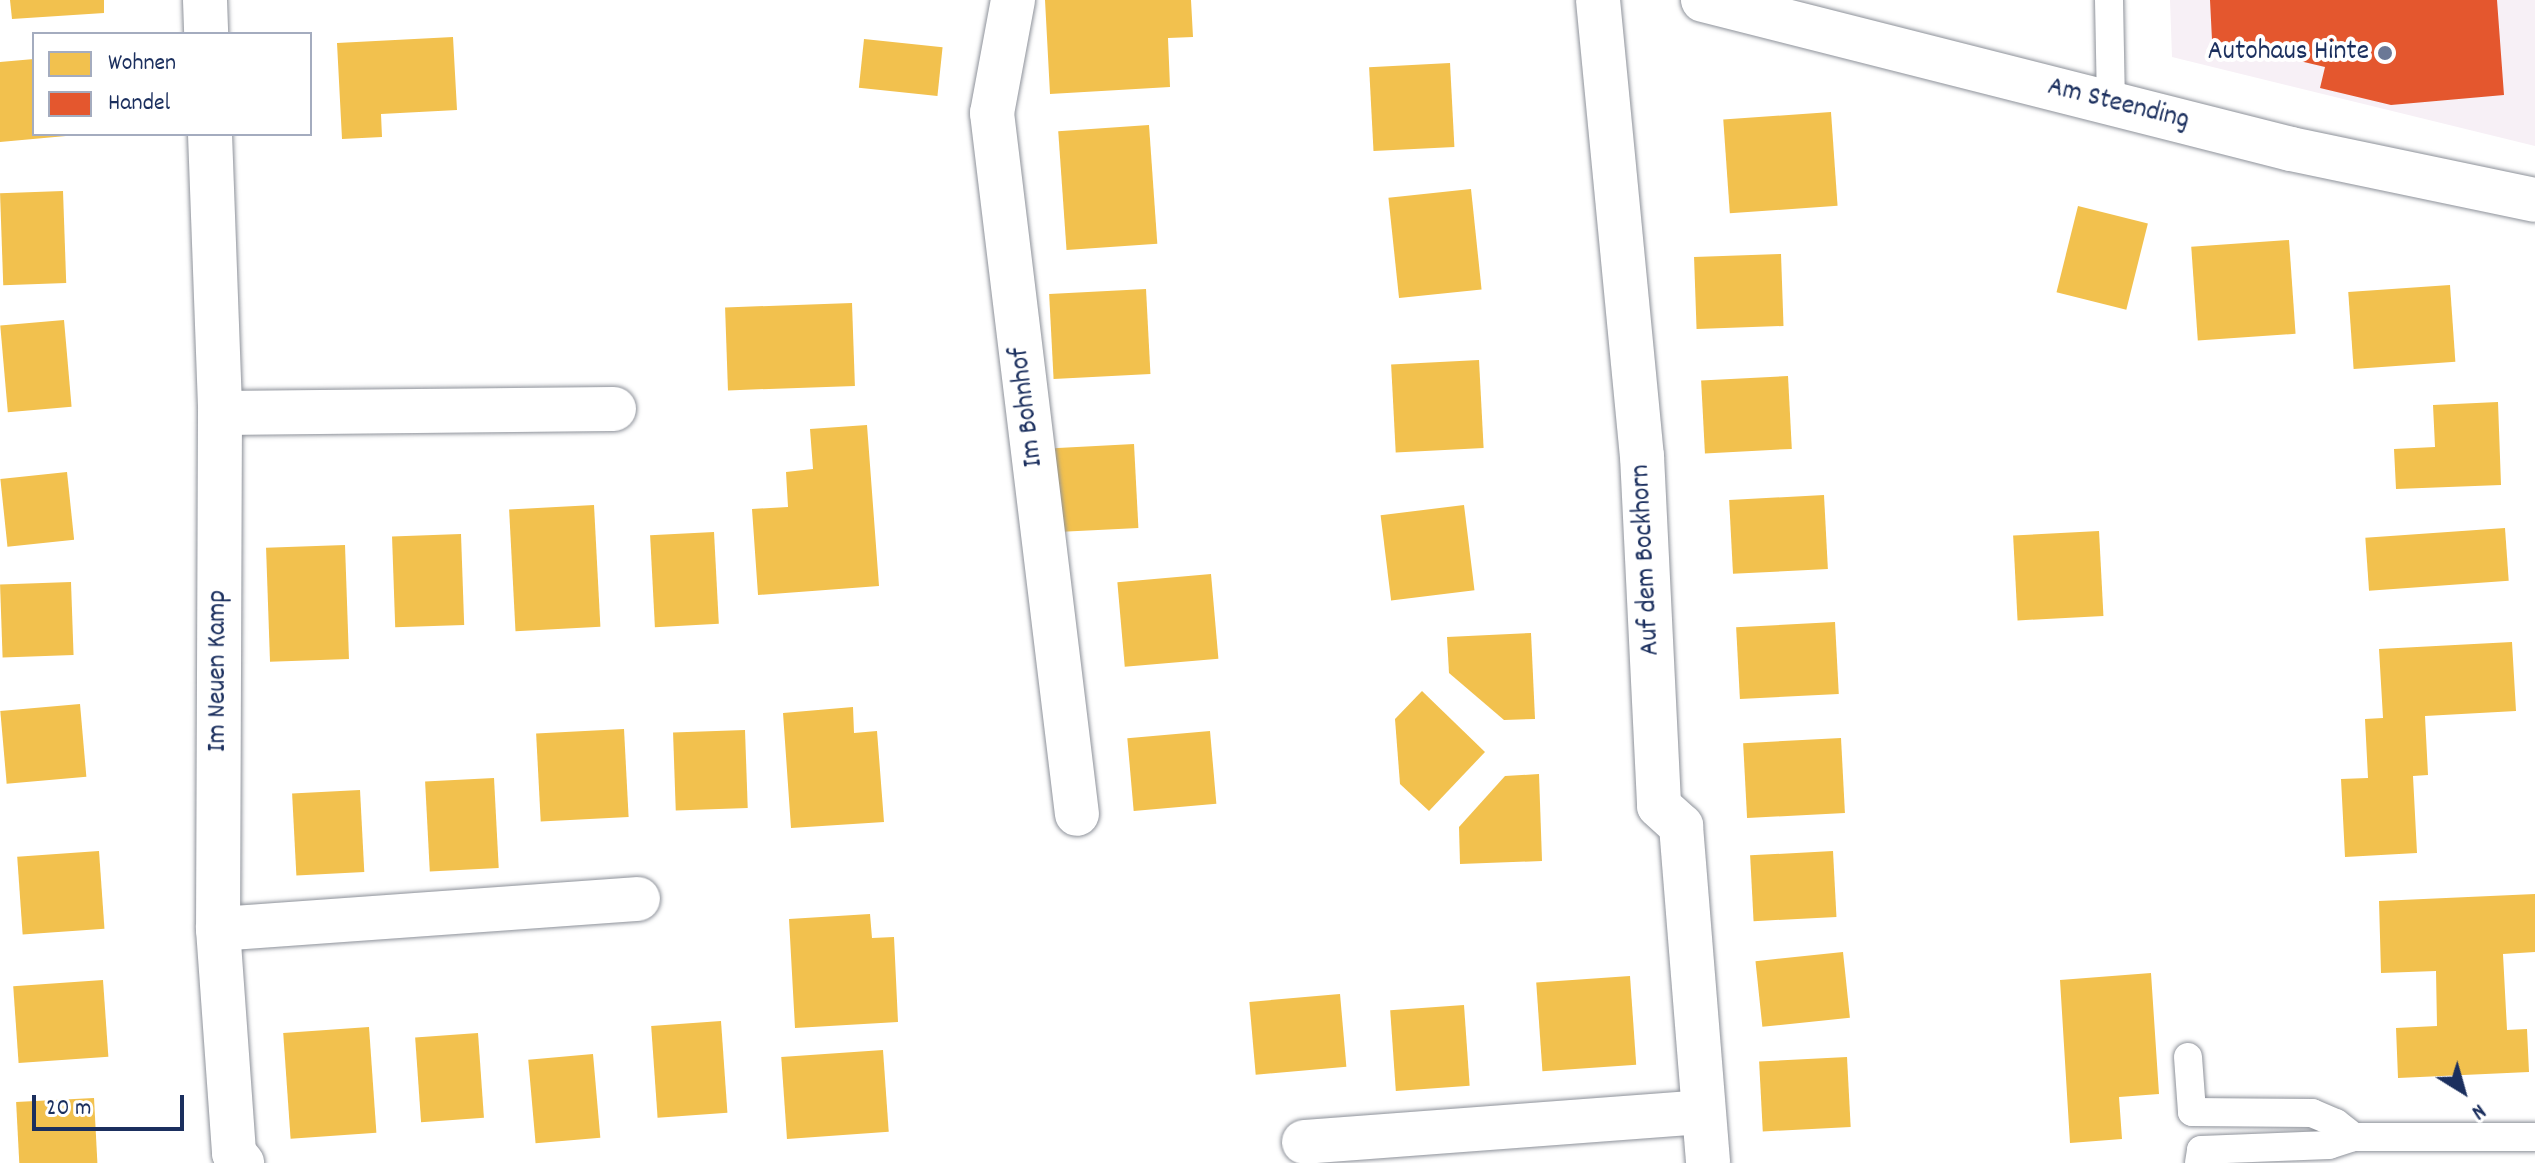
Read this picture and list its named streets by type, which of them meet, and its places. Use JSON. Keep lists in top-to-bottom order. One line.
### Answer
{"streets":{"street":["Am Steending","Im Bohnhof","Auf dem Bockhorn","Im Neuen Kamp"]},"places":["Autohaus Hinte"],"legend":["Wohnen","Handel"],"scale_bar":"20 m","north":"bottom right"}
